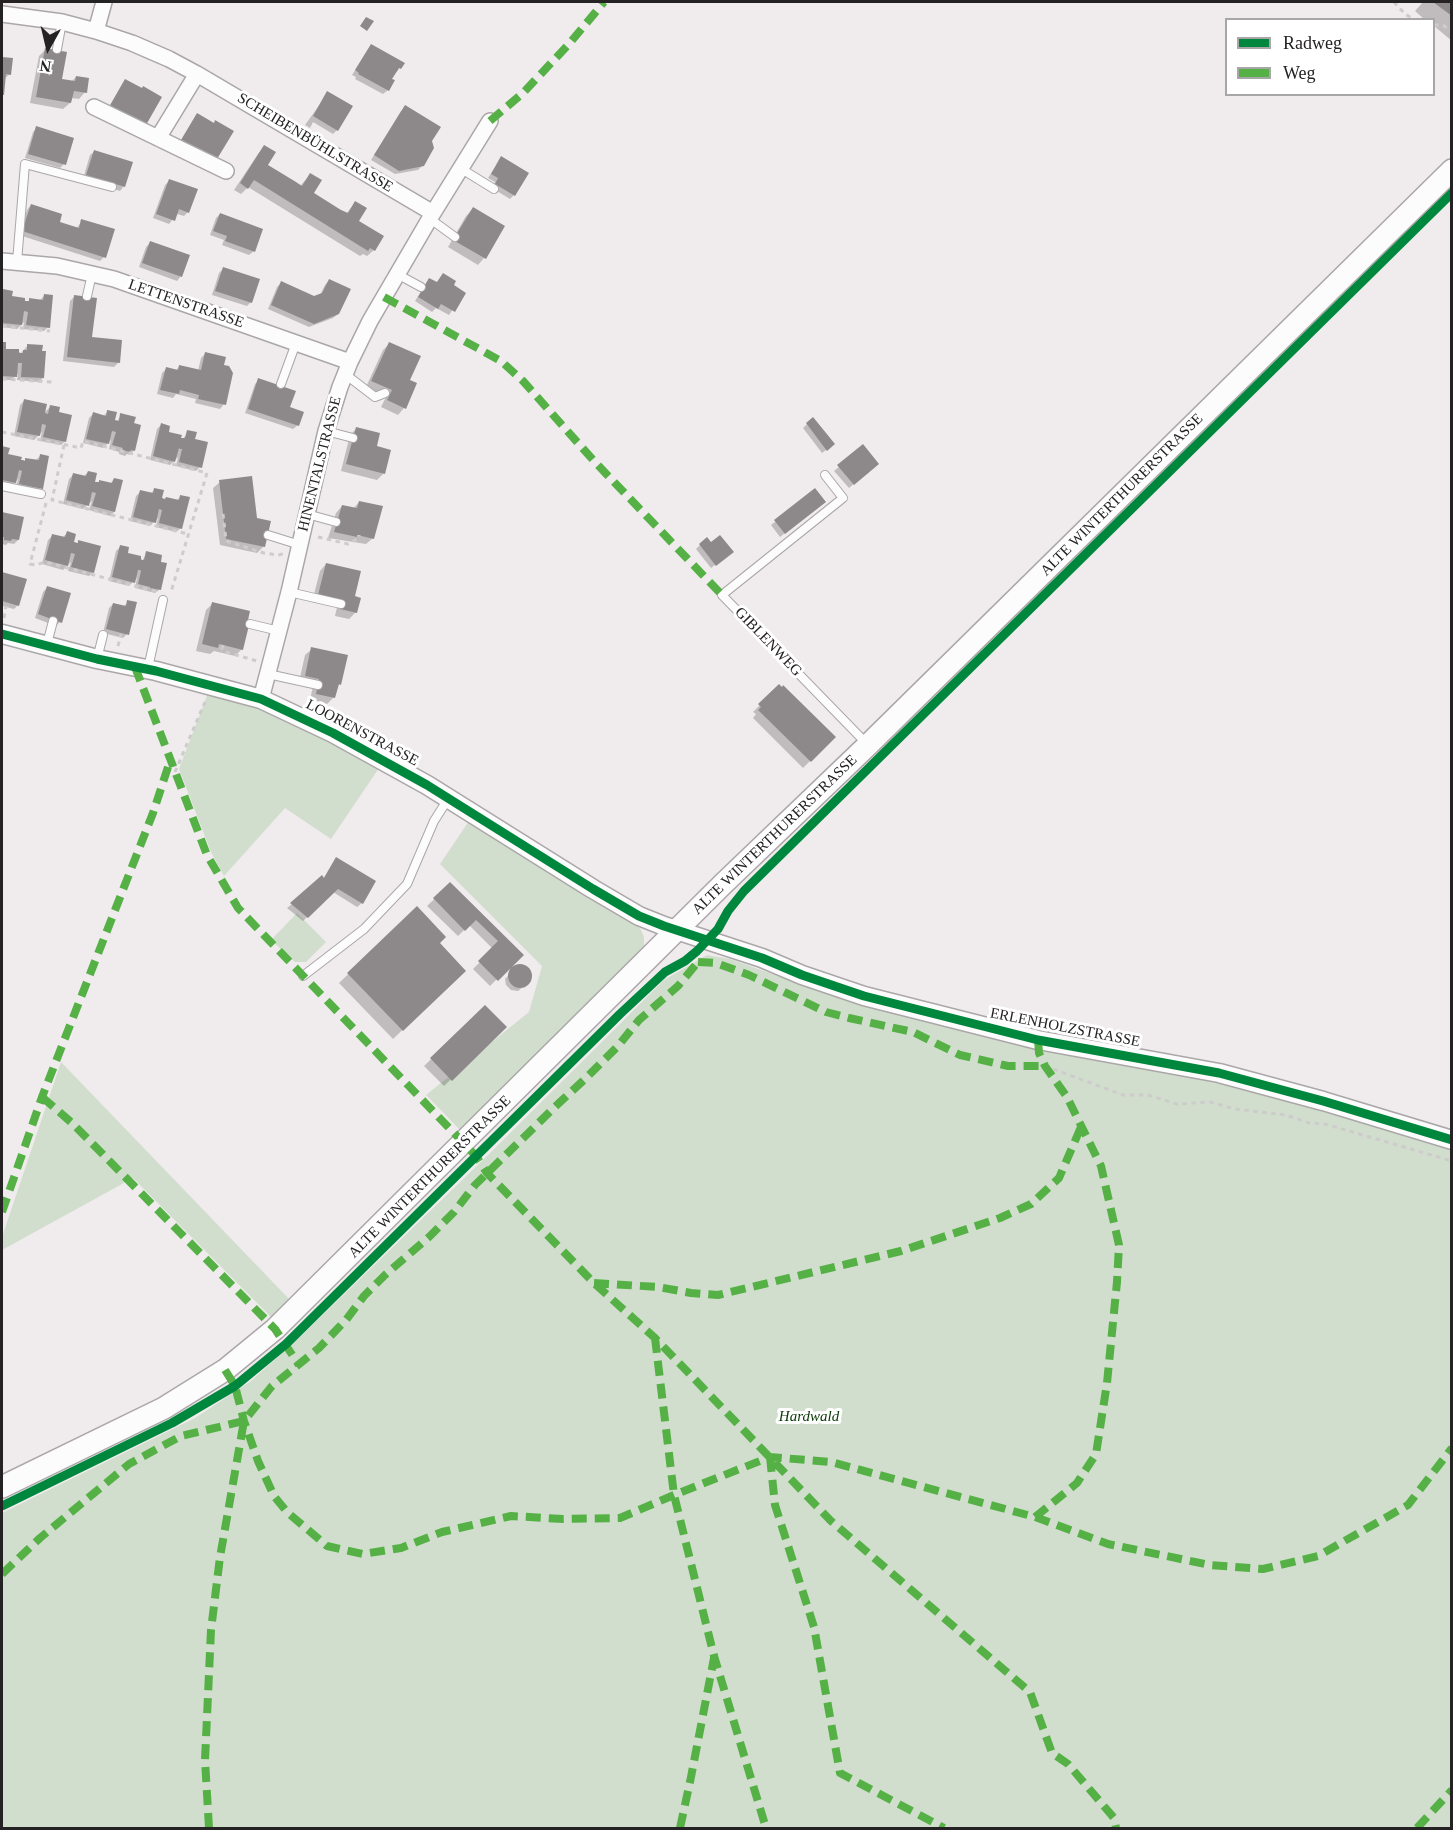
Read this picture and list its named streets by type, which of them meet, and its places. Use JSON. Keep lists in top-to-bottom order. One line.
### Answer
{"streets":{"main road":["ALTE WINTERTHURERSTRASSE"],"street":["SCHEIBENBÜHLSTRASSE","LETTENSTRASSE","HINENTALSTRASSE","LOORENSTRASSE","ERLENHOLZSTRASSE"],"lane":["GIBLENWEG"]},"crossings":[["SCHEIBENBÜHLSTRASSE","HINENTALSTRASSE"],["LETTENSTRASSE","HINENTALSTRASSE"],["HINENTALSTRASSE","LOORENSTRASSE"],["ALTE WINTERTHURERSTRASSE","GIBLENWEG"],["ALTE WINTERTHURERSTRASSE","LOORENSTRASSE"],["ALTE WINTERTHURERSTRASSE","ERLENHOLZSTRASSE"],["LOORENSTRASSE","ERLENHOLZSTRASSE"]],"parks":["Hardwald"],"legend":["Radweg","Weg"],"north":"bottom"}
